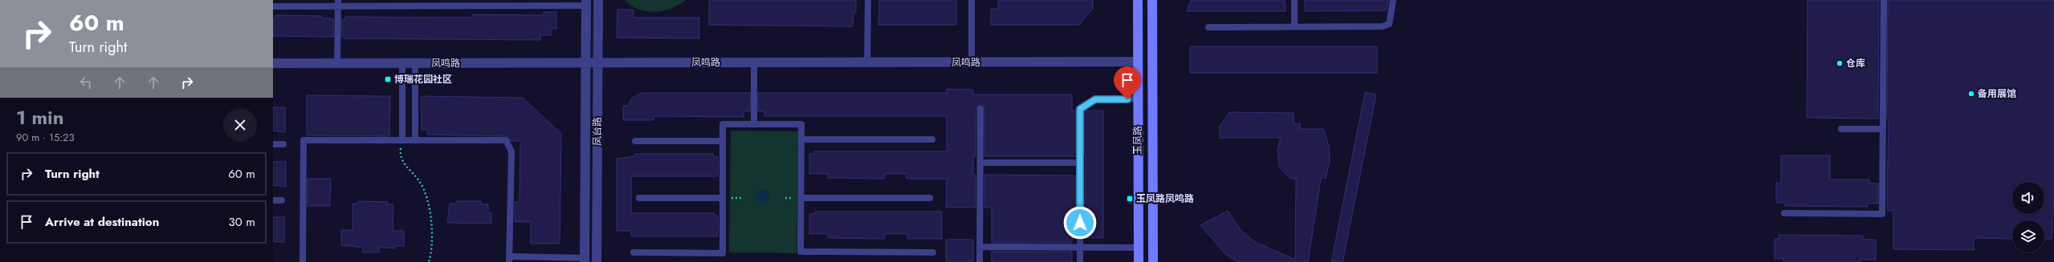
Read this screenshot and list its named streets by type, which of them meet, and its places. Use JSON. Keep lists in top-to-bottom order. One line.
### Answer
{"streets":{"street":["凤鸣路","凤台路","玉凤路"]},"crossings":[["凤鸣路","凤台路"],["凤鸣路","玉凤路"]],"places":{"other":["仓库","备用展馆"],"transit":["博瑞花园社区","玉凤路凤鸣路"]},"page":{"turn":["60 m","Turn right"],"heading":["1 min","90 m · 15:23"],"list":[{"name":"Turn right","value":"60 m"},{"name":"Arrive at destination","value":"30 m"}]}}
